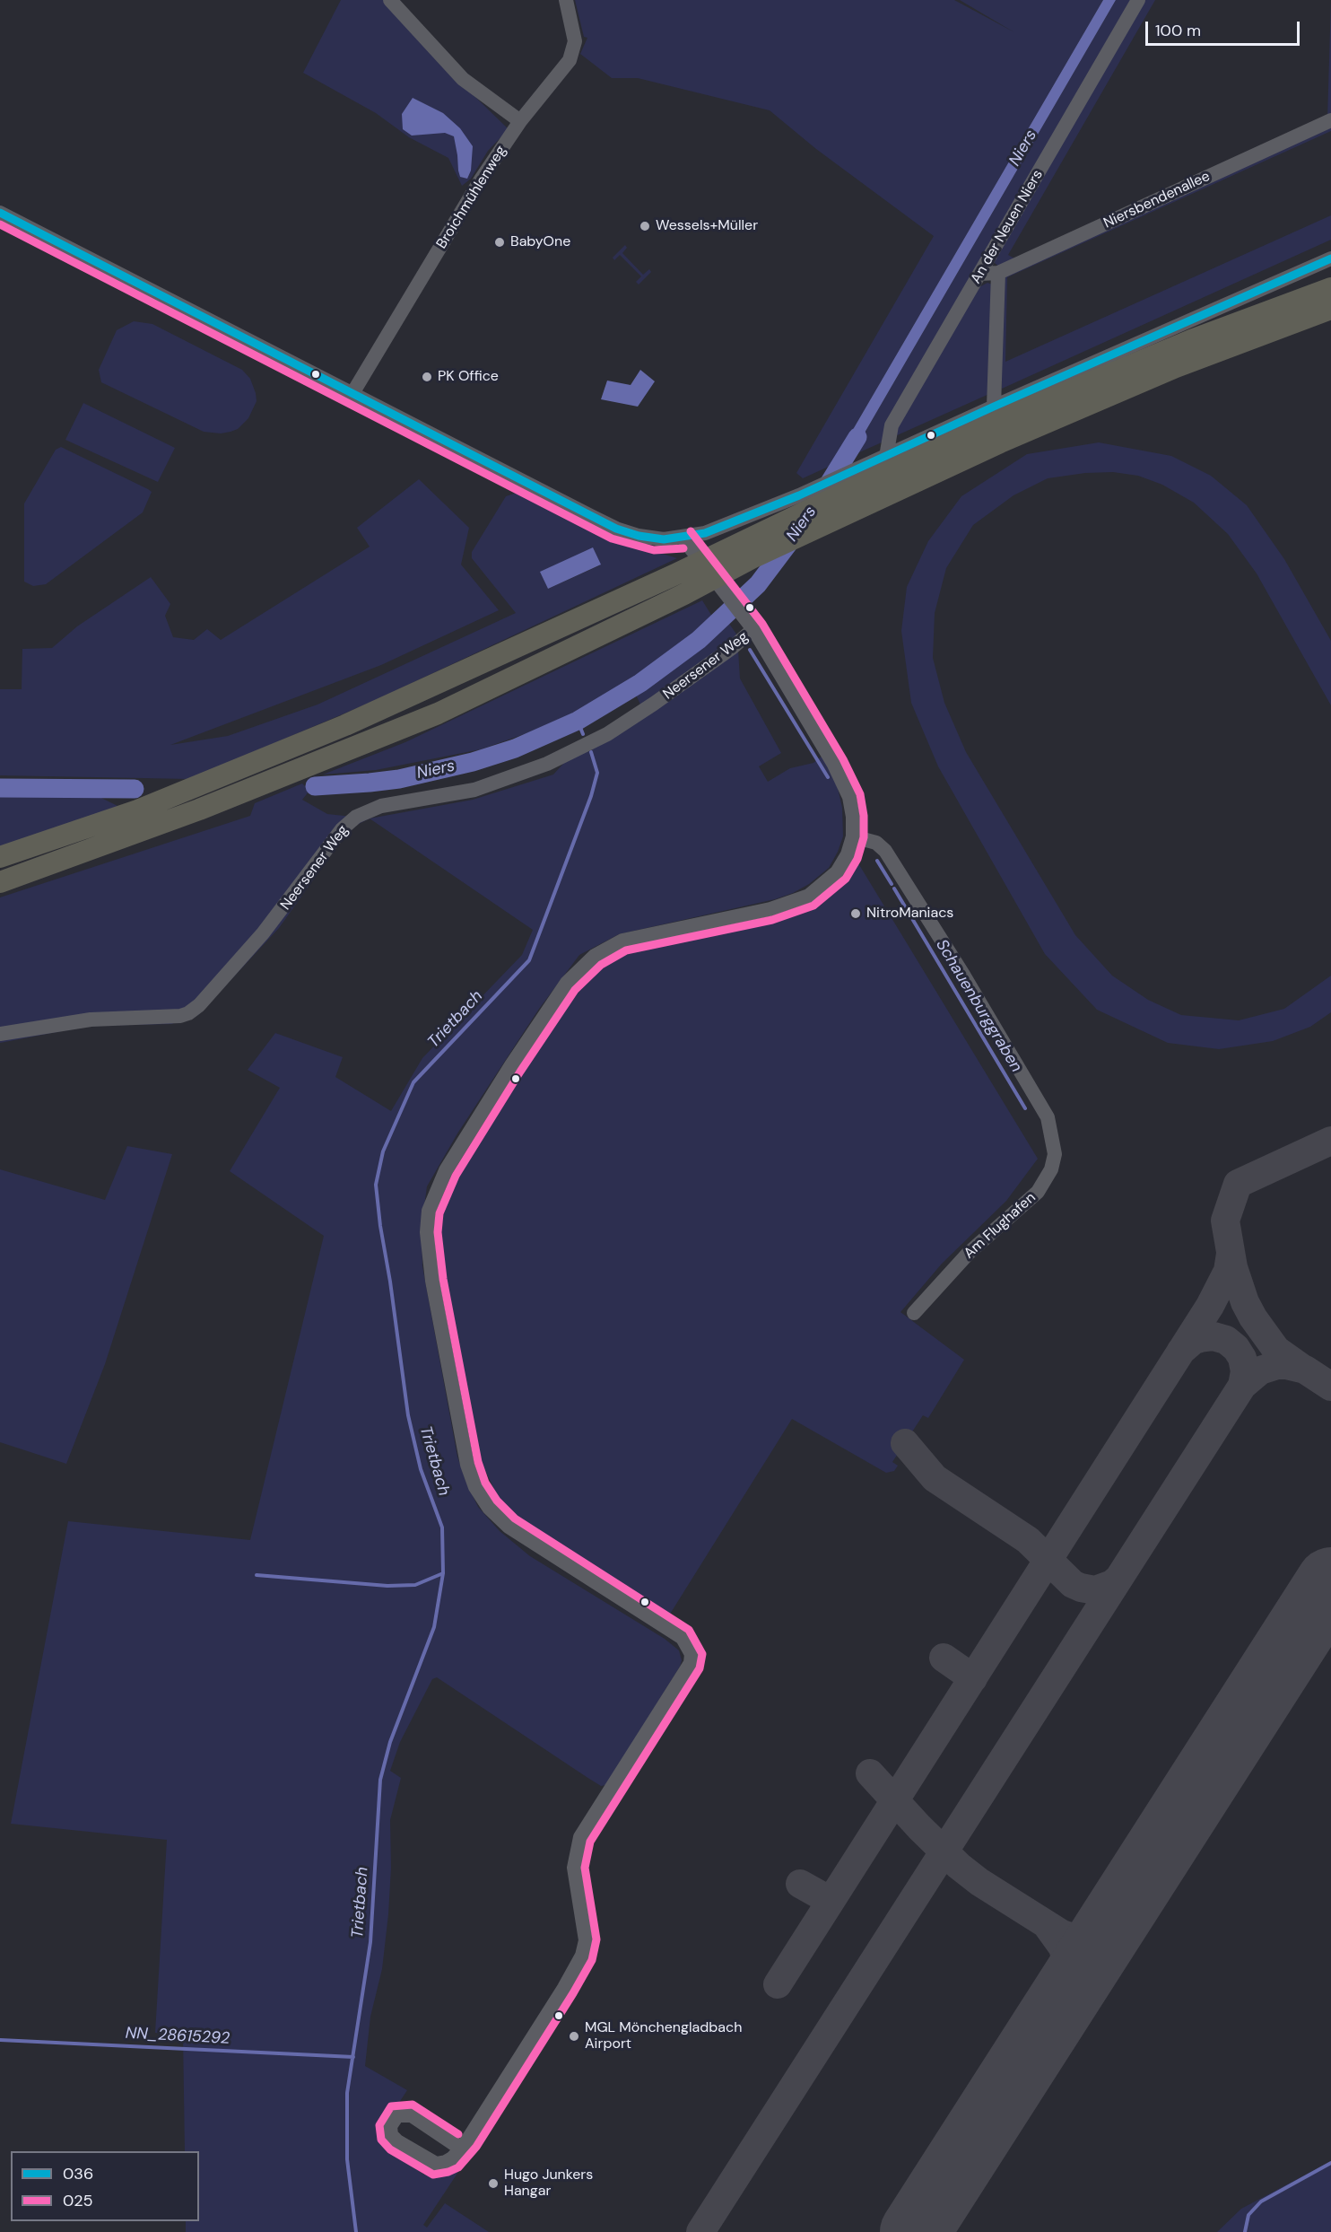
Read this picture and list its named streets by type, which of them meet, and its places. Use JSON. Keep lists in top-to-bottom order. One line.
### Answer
{"streets":{"street":["Broichmühlenweg","Niersbendenallee","An der Neuen Niers","Neersener Weg","Am Flughafen"]},"crossings":[["Niersbendenallee","An der Neuen Niers"]],"water":["Niers","Schauenburggraben","Trietbach","NN_28615292"],"places":["Wessels+Müller","BabyOne","PK Office","NitroManiacs","MGL Mönchengladbach Airport","Hugo Junkers Hangar"],"lines":["transit line 036","transit line 025"],"legend":["036","025"],"scale_bar":"100 m"}
